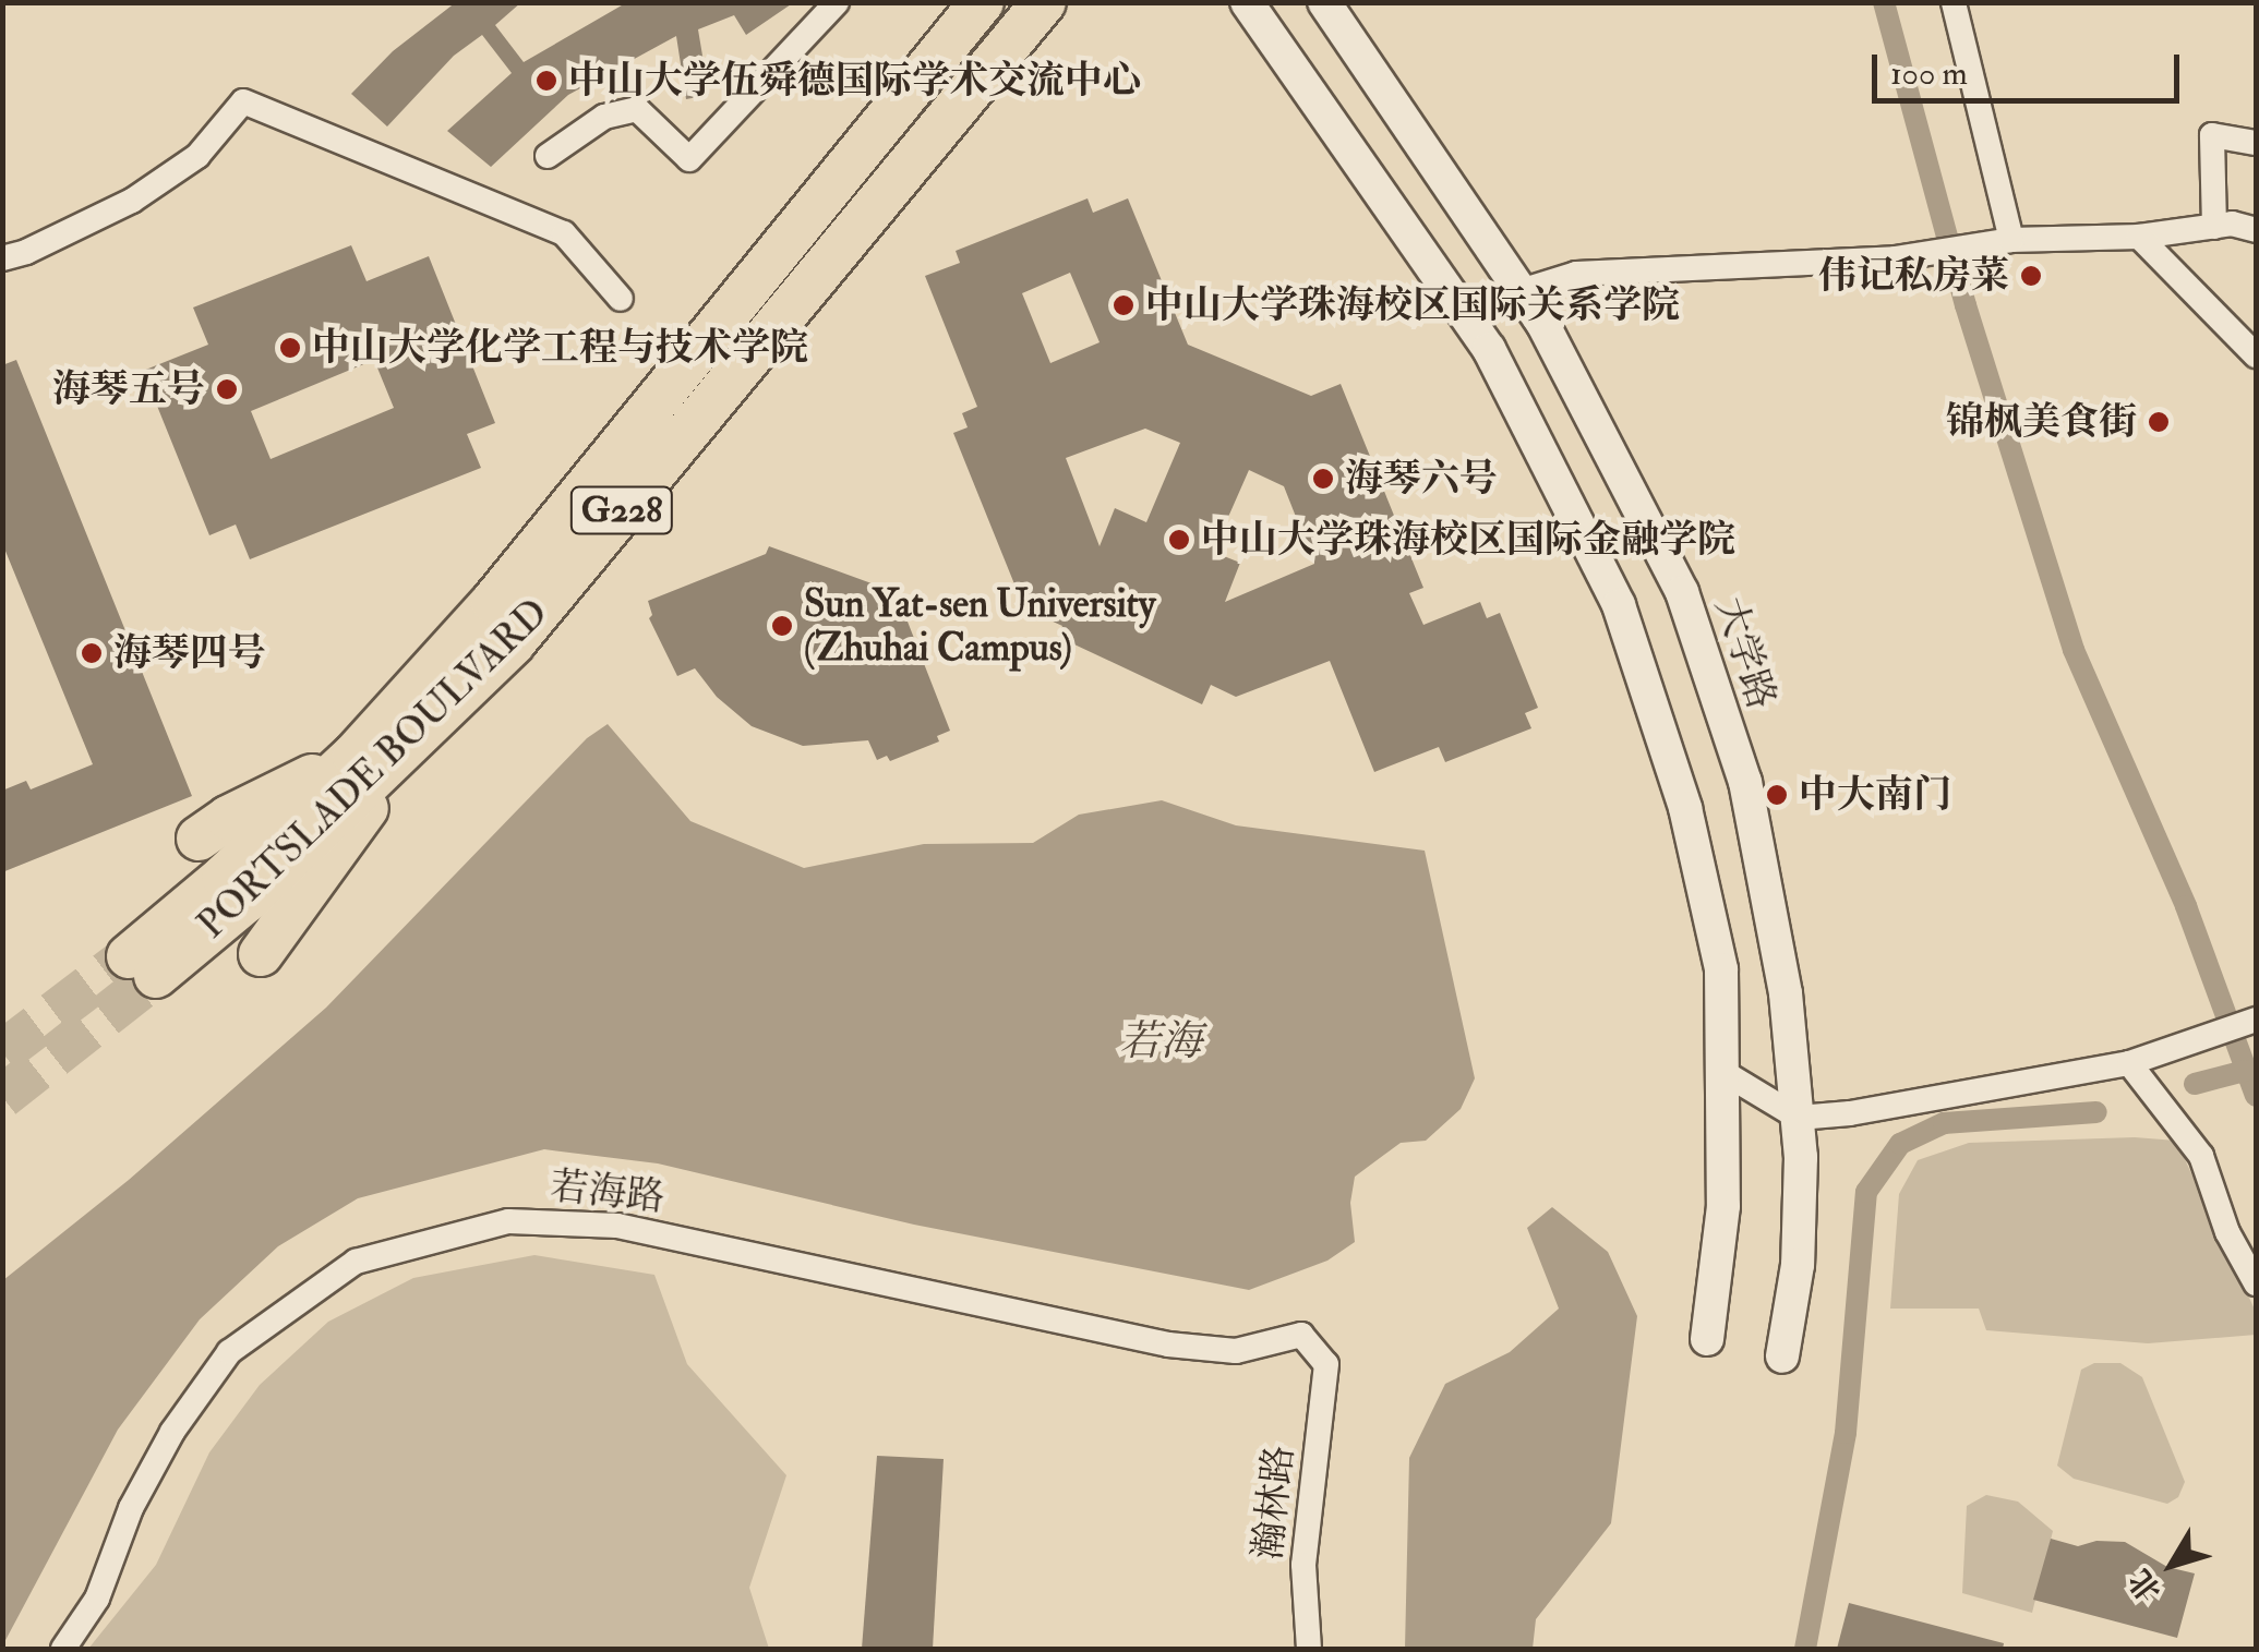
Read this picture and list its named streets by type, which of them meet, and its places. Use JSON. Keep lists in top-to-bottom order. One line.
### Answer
{"streets":{"highway":["G228","PORTSLADE BOULVARD"],"street":["大学路","若海路","瀚林路"]},"crossings":[["若海路","瀚林路"]],"water":["若海"],"places":["中山大学伍舜德国际学术交流中心","伟记私房菜","中山大学珠海校区国际关系学院","中山大学化学工程与技术学院","海琴五号","锦枫美食街","海琴六号","中山大学珠海校区国际金融学院","Sun Yat-sen University (Zhuhai Campus)","海琴四号","中大南门"],"scale_bar":"100 m","north":"bottom left"}
